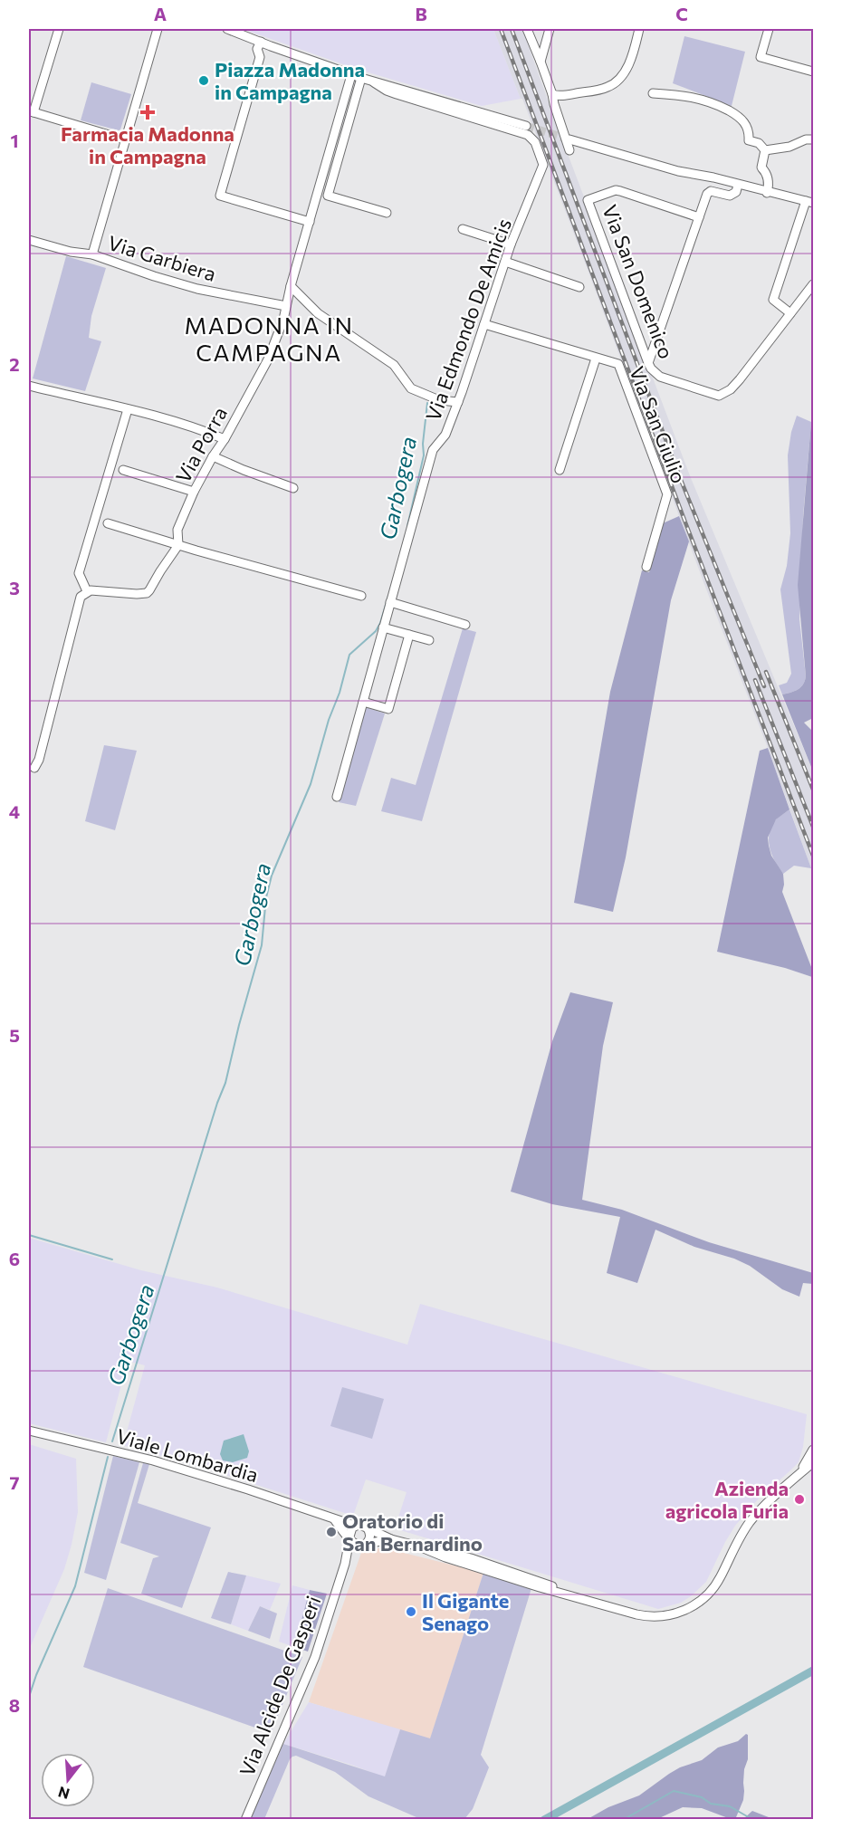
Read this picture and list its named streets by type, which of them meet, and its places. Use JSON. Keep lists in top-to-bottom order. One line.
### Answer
{"streets":{"street":["Via Garbiera","Via San Domenico","Via Edmondo De Amicis","Via San Giulio","Via Porra","Viale Lombardia","Via Alcide De Gasperi"]},"crossings":[["Via Garbiera","Via Porra"],["Via Edmondo De Amicis","Via San Giulio"],["Viale Lombardia","Via Alcide De Gasperi"]],"districts":["MADONNA IN CAMPAGNA"],"water":["Garbogera"],"places":{"other":["Piazza Madonna in Campagna","Azienda agricola Furia","Oratorio di San Bernardino","Il Gigante Senago"],"health":["Farmacia Madonna in Campagna"]},"north":"bottom","grid":{"columns":["A","B","C"],"rows":["1","2","3","4","5","6","7","8"]}}
